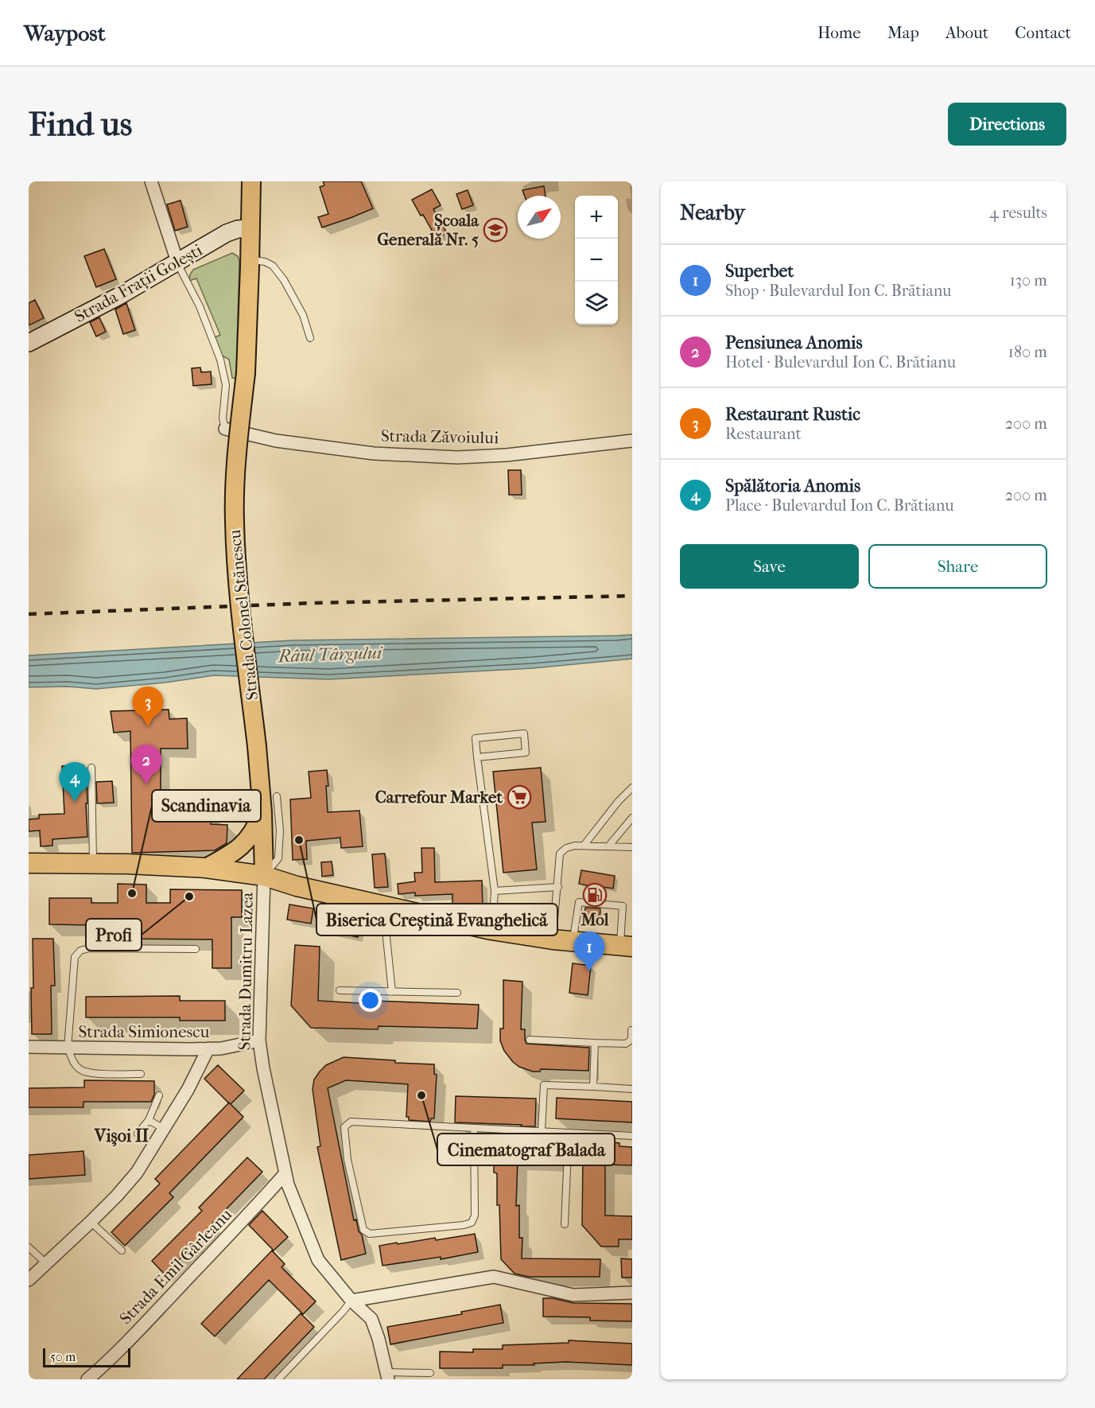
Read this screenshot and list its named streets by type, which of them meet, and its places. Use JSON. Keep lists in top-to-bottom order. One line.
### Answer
{"streets":{"main road":["Strada Frații Golești","Strada Colonel Stănescu"],"street":["Strada Zăvoiului","Strada Dumitru Lazea","Strada Simionescu","Strada Emil Gârleanu"]},"crossings":[["Strada Frații Golești","Strada Colonel Stănescu"],["Strada Colonel Stănescu","Strada Dumitru Lazea"],["Strada Dumitru Lazea","Strada Simionescu"],["Strada Dumitru Lazea","Strada Emil Gârleanu"]],"districts":["Vişoi II"],"water":["Râul Târgului"],"places":{"school or university":["Școala Generală Nr. 5"],"supermarket":["Carrefour Market"],"other":["Biserica Creștină Evanghelică","Scandinavia","Profi","Cinematograf Balada"],"fuel station":["Mol"]},"scale_bar":"50 m","north":"top right","page":{"header":"Waypost","nav":["Home","Map","About","Contact"],"buttons":["Directions",["Save","Share"]],"title":"Find us","heading":["Nearby","4 results"],"map_buttons":["+","−"],"list":[{"mark":"1","name":"Superbet","note":"Shop · Bulevardul Ion C. Brătianu","value":"130 m"},{"mark":"2","name":"Pensiunea Anomis","note":"Hotel · Bulevardul Ion C. Brătianu","value":"180 m"},{"mark":"3","name":"Restaurant Rustic","note":"Restaurant","value":"200 m"},{"mark":"4","name":"Spălătoria Anomis","note":"Place · Bulevardul Ion C. Brătianu","value":"200 m"}],"pins":["3","2","4","1"],"scale":"50 m"}}
